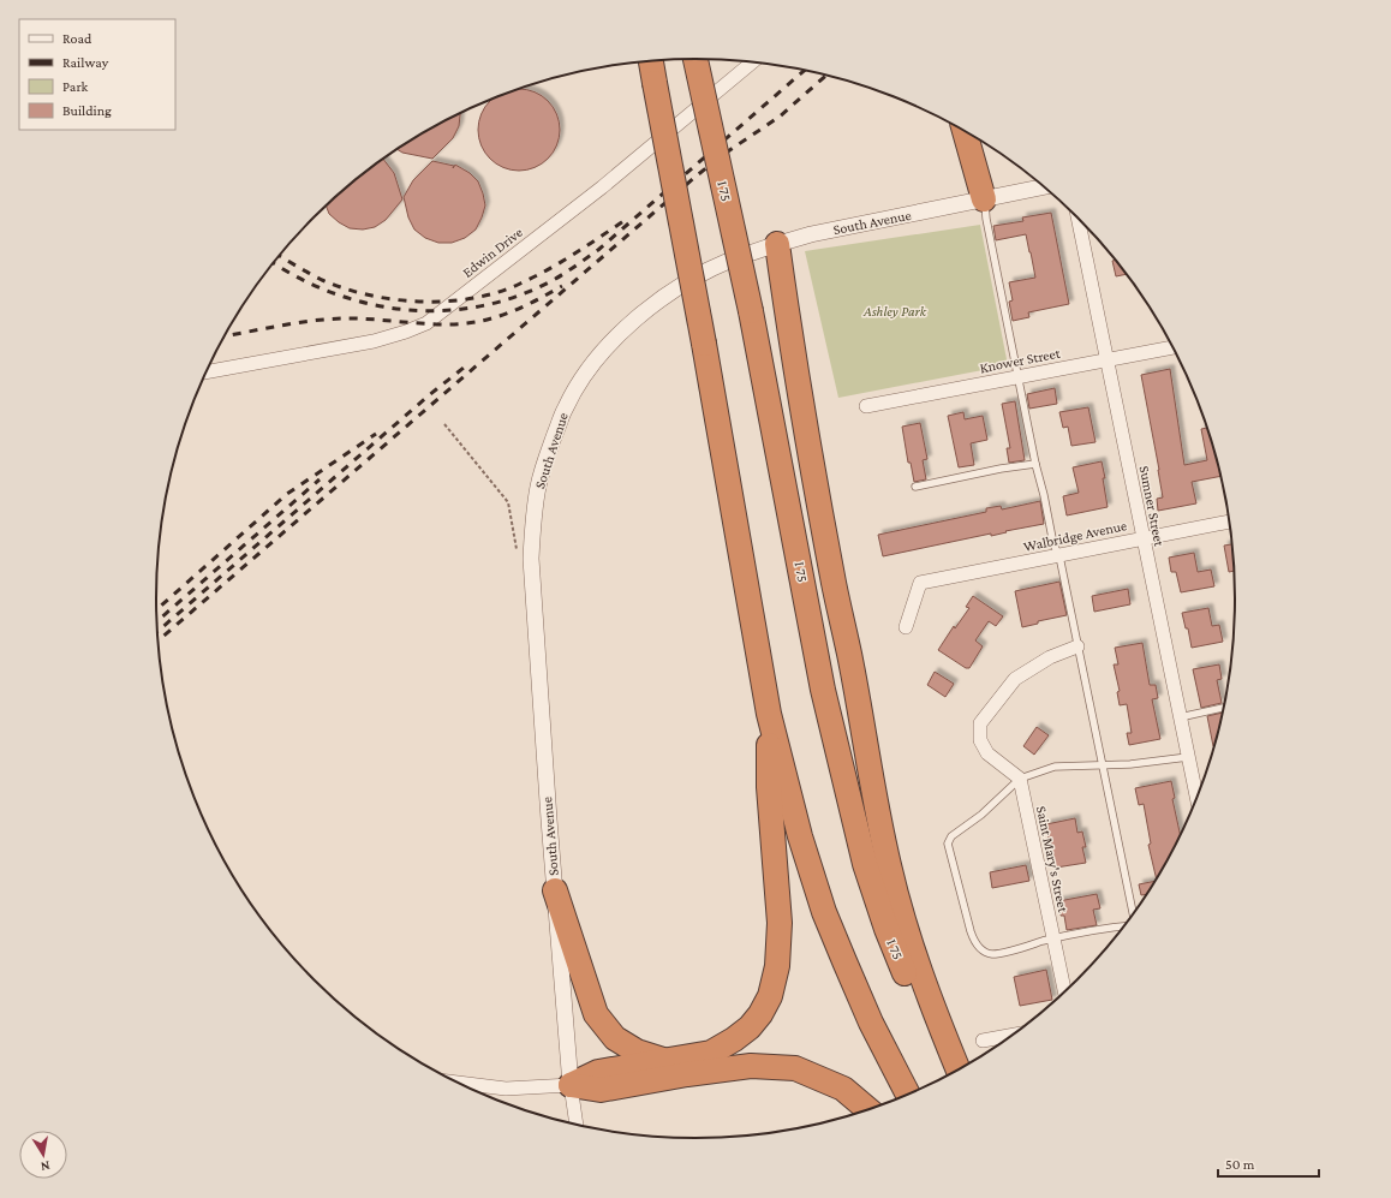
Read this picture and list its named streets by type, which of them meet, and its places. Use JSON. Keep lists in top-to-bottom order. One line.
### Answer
{"streets":{"highway":["I 75"],"street":["South Avenue","Edwin Drive","Knower Street","Sumner Street","Walbridge Avenue","Saint Mary's Street"]},"crossings":[["Knower Street","Sumner Street"],["Sumner Street","Walbridge Avenue"]],"parks":["Ashley Park"],"legend":["Road","Railway","Park","Building"],"scale_bar":"50 m","north":"bottom"}
